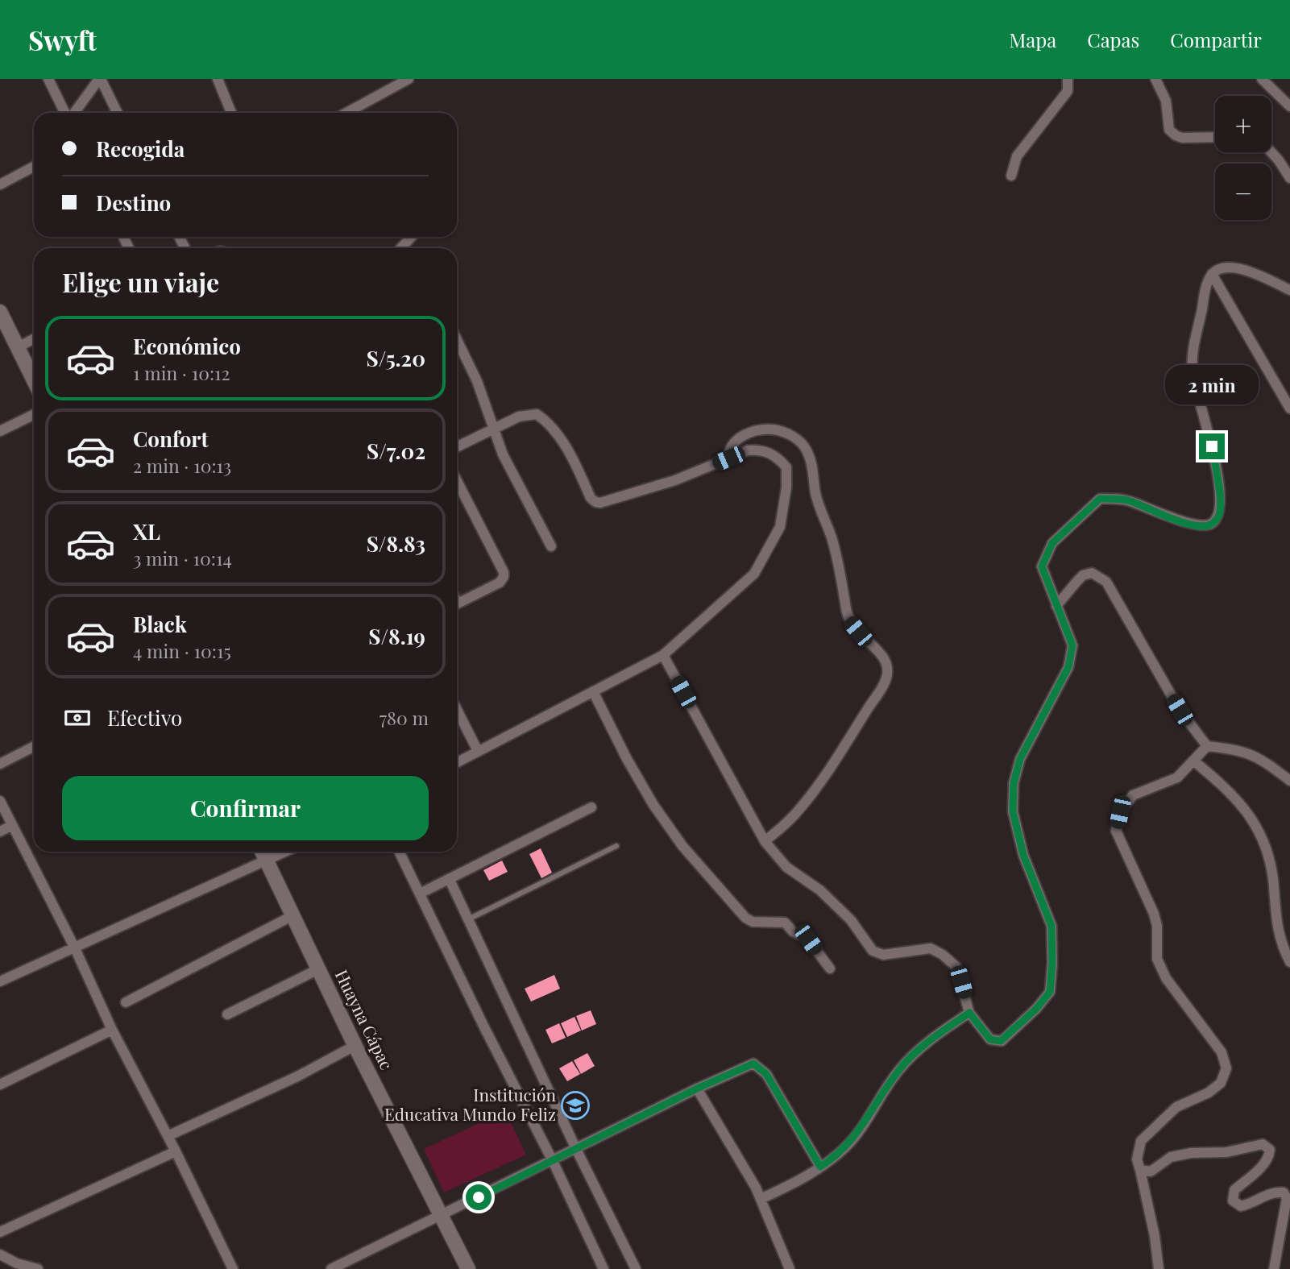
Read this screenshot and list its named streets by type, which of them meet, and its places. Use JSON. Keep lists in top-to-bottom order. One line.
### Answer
{"streets":{"street":["Huayna Cápac"]},"places":{"school or university":["Institución Educativa Mundo Feliz"]},"page":{"header":"Swyft","nav":["Mapa","Capas","Compartir"],"map_buttons":["+","−"],"banner":["Recogida","Destino"],"heading":"Elige un viaje","list":[{"name":"Económico","note":"1 min · 10:12","value":"S/5.20"},{"name":"Confort","note":"2 min · 10:13","value":"S/7.02"},{"name":"XL","note":"3 min · 10:14","value":"S/8.83"},{"name":"Black","note":"4 min · 10:15","value":"S/8.19"}],"bubble":"2 min","pay":["Efectivo","780 m"],"buttons":"Confirmar"}}
